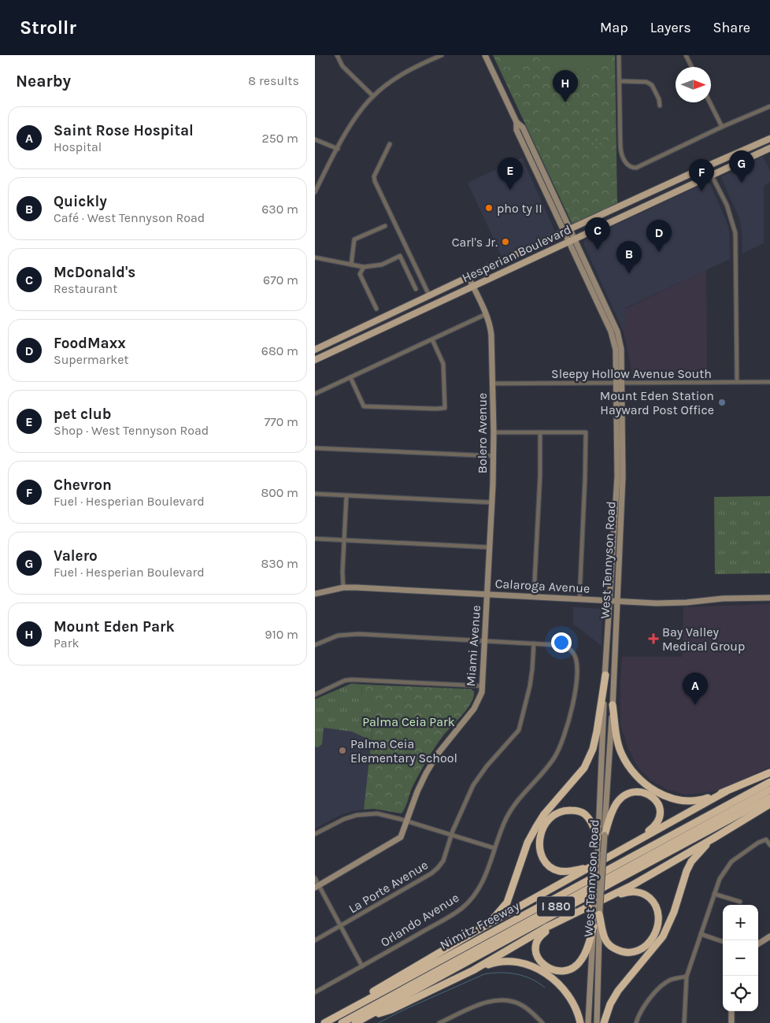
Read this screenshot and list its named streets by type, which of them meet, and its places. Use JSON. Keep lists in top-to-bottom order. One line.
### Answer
{"streets":{"highway":["I 880","Nimitz Freeway"],"main road":["Hesperian Boulevard","Bolero Avenue","West Tennyson Road","Calaroga Avenue","Miami Avenue"],"street":["Sleepy Hollow Avenue South","La Porte Avenue","Orlando Avenue"]},"crossings":[["Hesperian Boulevard","Bolero Avenue"],["Hesperian Boulevard","West Tennyson Road"],["Sleepy Hollow Avenue South","Bolero Avenue"],["Sleepy Hollow Avenue South","West Tennyson Road"],["Bolero Avenue","Calaroga Avenue"],["Bolero Avenue","Miami Avenue"],["West Tennyson Road","Calaroga Avenue"],["Calaroga Avenue","Miami Avenue"],["La Porte Avenue","Orlando Avenue"],["I 880","Nimitz Freeway"]],"parks":["Palma Ceia Park"],"places":{"other":["pho ty II","Carl's Jr.","Mount Eden Station Hayward Post Office","Palma Ceia Elementary School"],"health":["Bay Valley Medical Group"]},"north":"right","page":{"header":"Strollr","nav":["Map","Layers","Share"],"heading":["Nearby","8 results"],"pins":["H","G","E","F","C","D","B","A"],"list":[{"mark":"A","name":"Saint Rose Hospital","note":"Hospital","value":"250 m"},{"mark":"B","name":"Quickly","note":"Café · West Tennyson Road","value":"630 m"},{"mark":"C","name":"McDonald's","note":"Restaurant","value":"670 m"},{"mark":"D","name":"FoodMaxx","note":"Supermarket","value":"680 m"},{"mark":"E","name":"pet club","note":"Shop · West Tennyson Road","value":"770 m"},{"mark":"F","name":"Chevron","note":"Fuel · Hesperian Boulevard","value":"800 m"},{"mark":"G","name":"Valero","note":"Fuel · Hesperian Boulevard","value":"830 m"},{"mark":"H","name":"Mount Eden Park","note":"Park","value":"910 m"}],"map_buttons":["+","−"]}}
